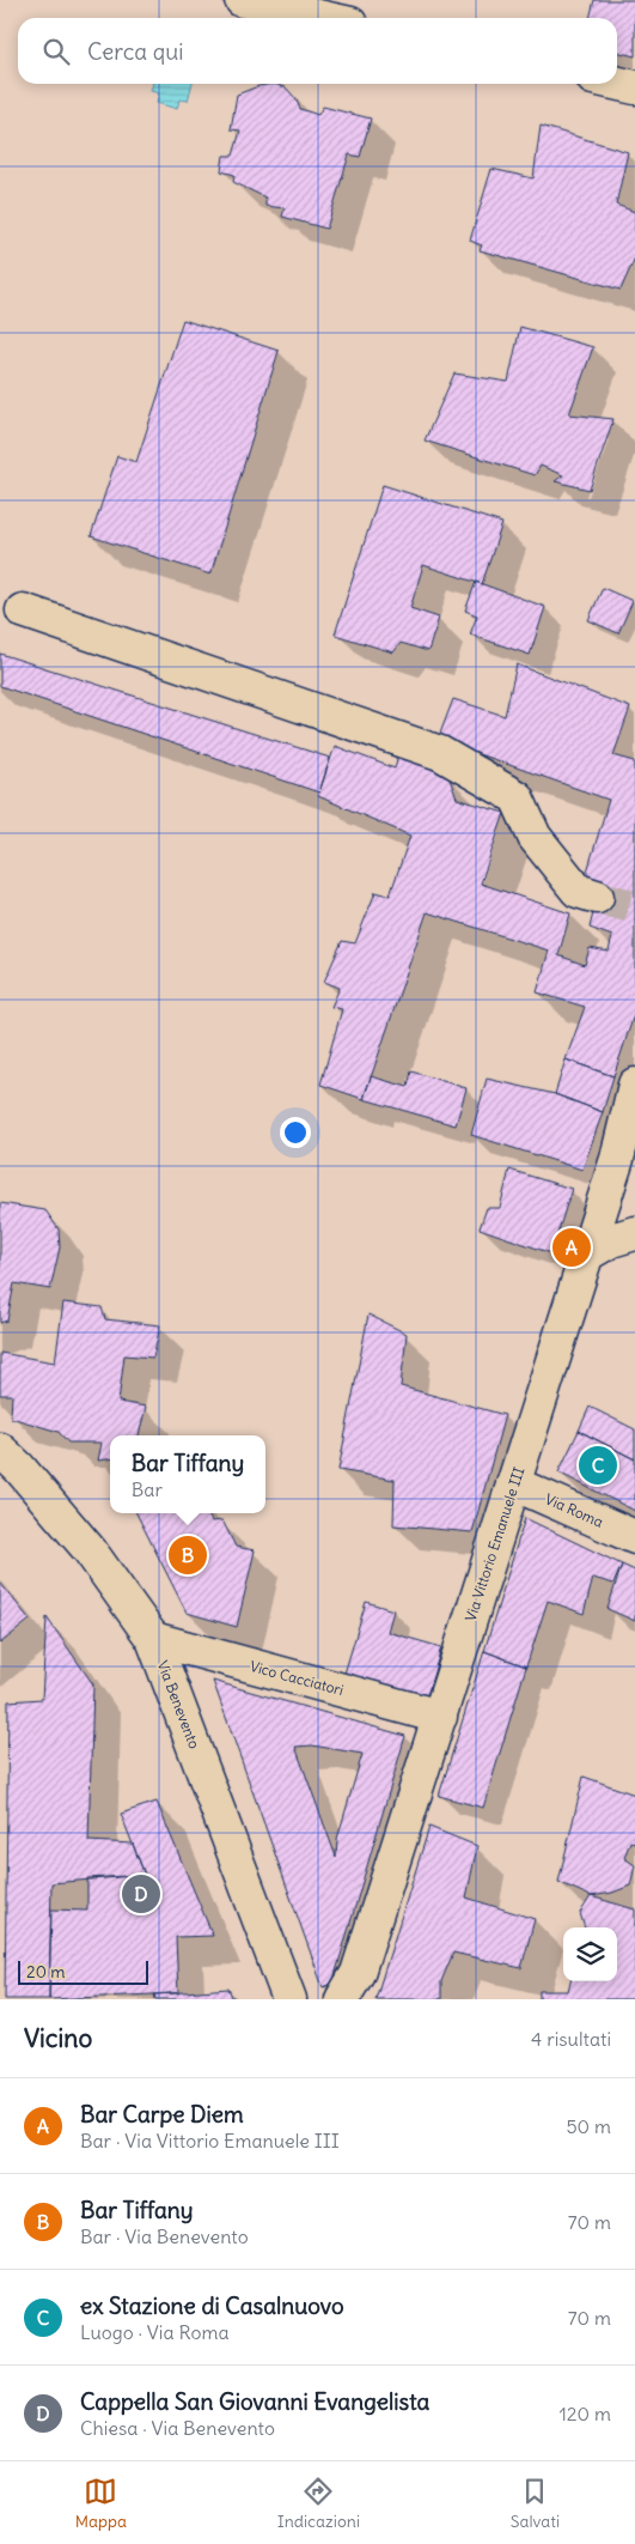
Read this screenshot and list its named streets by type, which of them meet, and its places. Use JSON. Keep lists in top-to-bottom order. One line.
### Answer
{"streets":{"street":["Via Roma","Via Vittorio Emanuele III","Vico Cacciatori","Via Benevento"]},"crossings":[["Via Roma","Via Vittorio Emanuele III"],["Via Vittorio Emanuele III","Vico Cacciatori"],["Vico Cacciatori","Via Benevento"]],"scale_bar":"20 m","page":{"search":"Cerca qui","pins":["A","C","B","D"],"popup":["Bar Tiffany","Bar"],"scale":"20 m","heading":["Vicino","4 risultati"],"list":[{"mark":"A","name":"Bar Carpe Diem","note":"Bar · Via Vittorio Emanuele III","value":"50 m"},{"mark":"B","name":"Bar Tiffany","note":"Bar · Via Benevento","value":"70 m"},{"mark":"C","name":"ex Stazione di Casalnuovo","note":"Luogo · Via Roma","value":"70 m"},{"mark":"D","name":"Cappella San Giovanni Evangelista","note":"Chiesa · Via Benevento","value":"120 m"}],"nav":["Mappa","Indicazioni","Salvati"]}}
